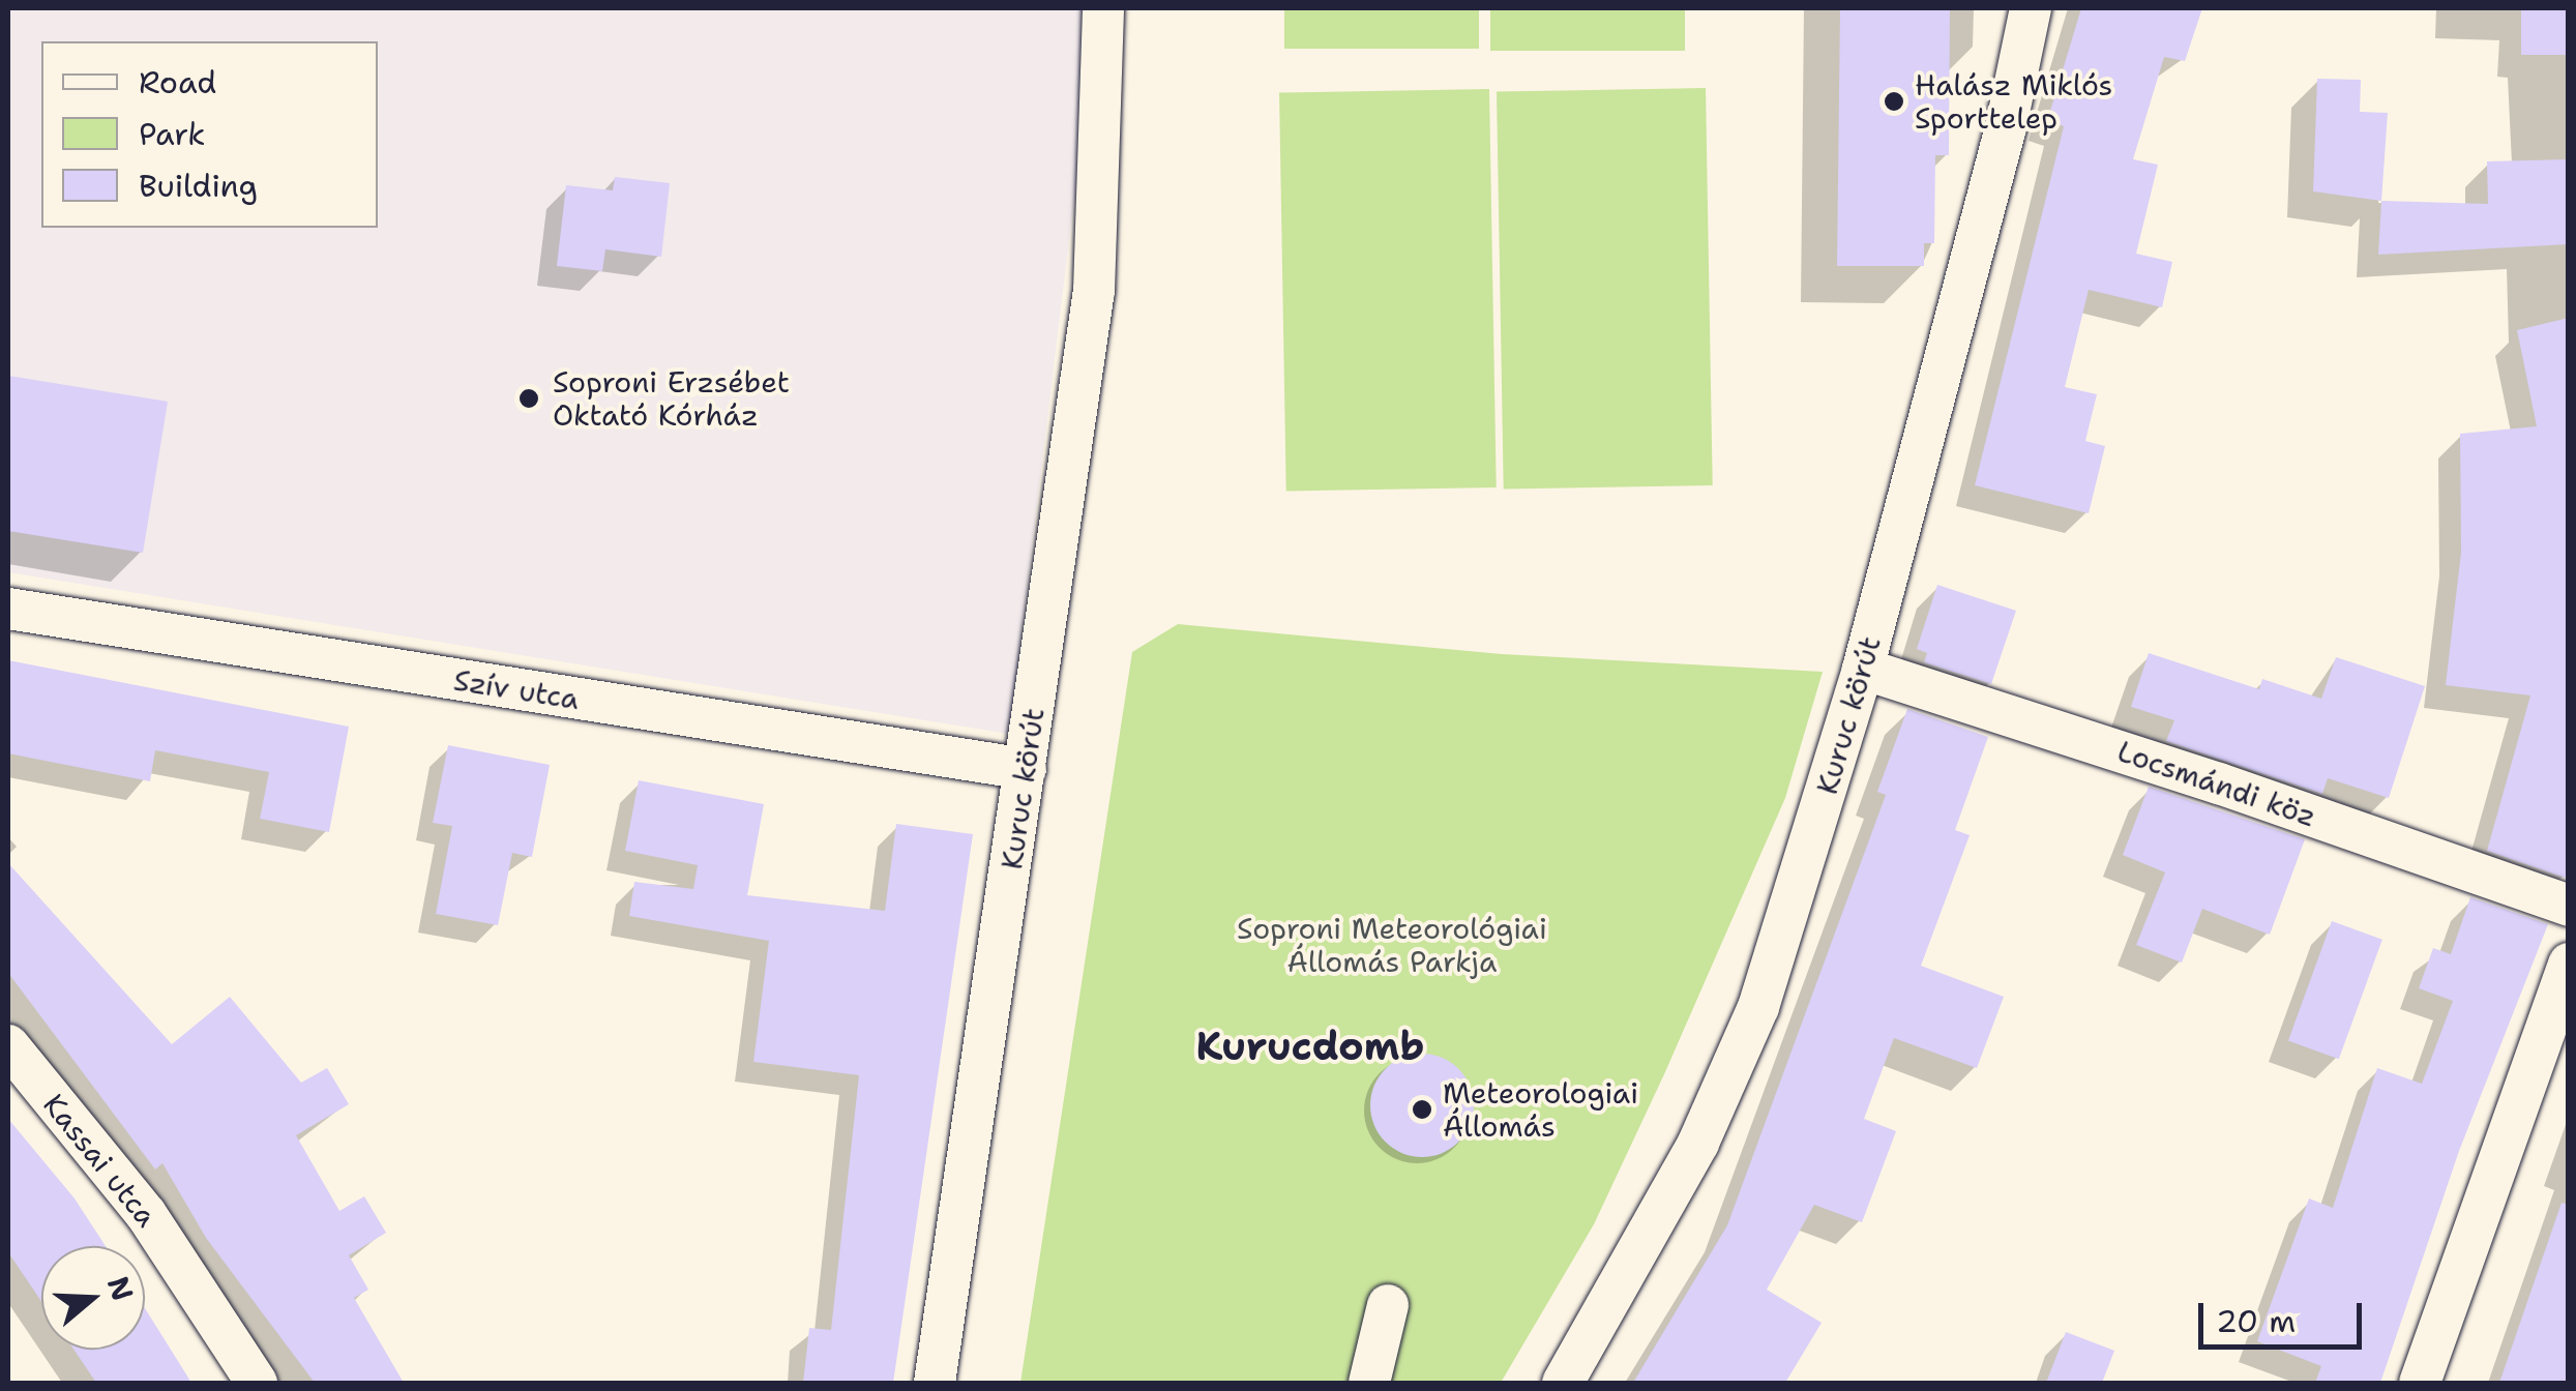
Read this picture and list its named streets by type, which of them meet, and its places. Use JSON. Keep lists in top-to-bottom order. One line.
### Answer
{"streets":{"street":["Szív utca","Kuruc körút","Locsmándi köz","Kassai utca"]},"crossings":[["Szív utca","Kuruc körút"],["Kuruc körút","Locsmándi köz"]],"districts":["Kurucdomb"],"parks":["Soproni Meteorológiai Állomás Parkja"],"places":["Halász Miklós Sporttelep","Soproni Erzsébet Oktató Kórház","Meteorologiai Állomás"],"legend":["Road","Park","Building"],"scale_bar":"20 m","north":"right"}
